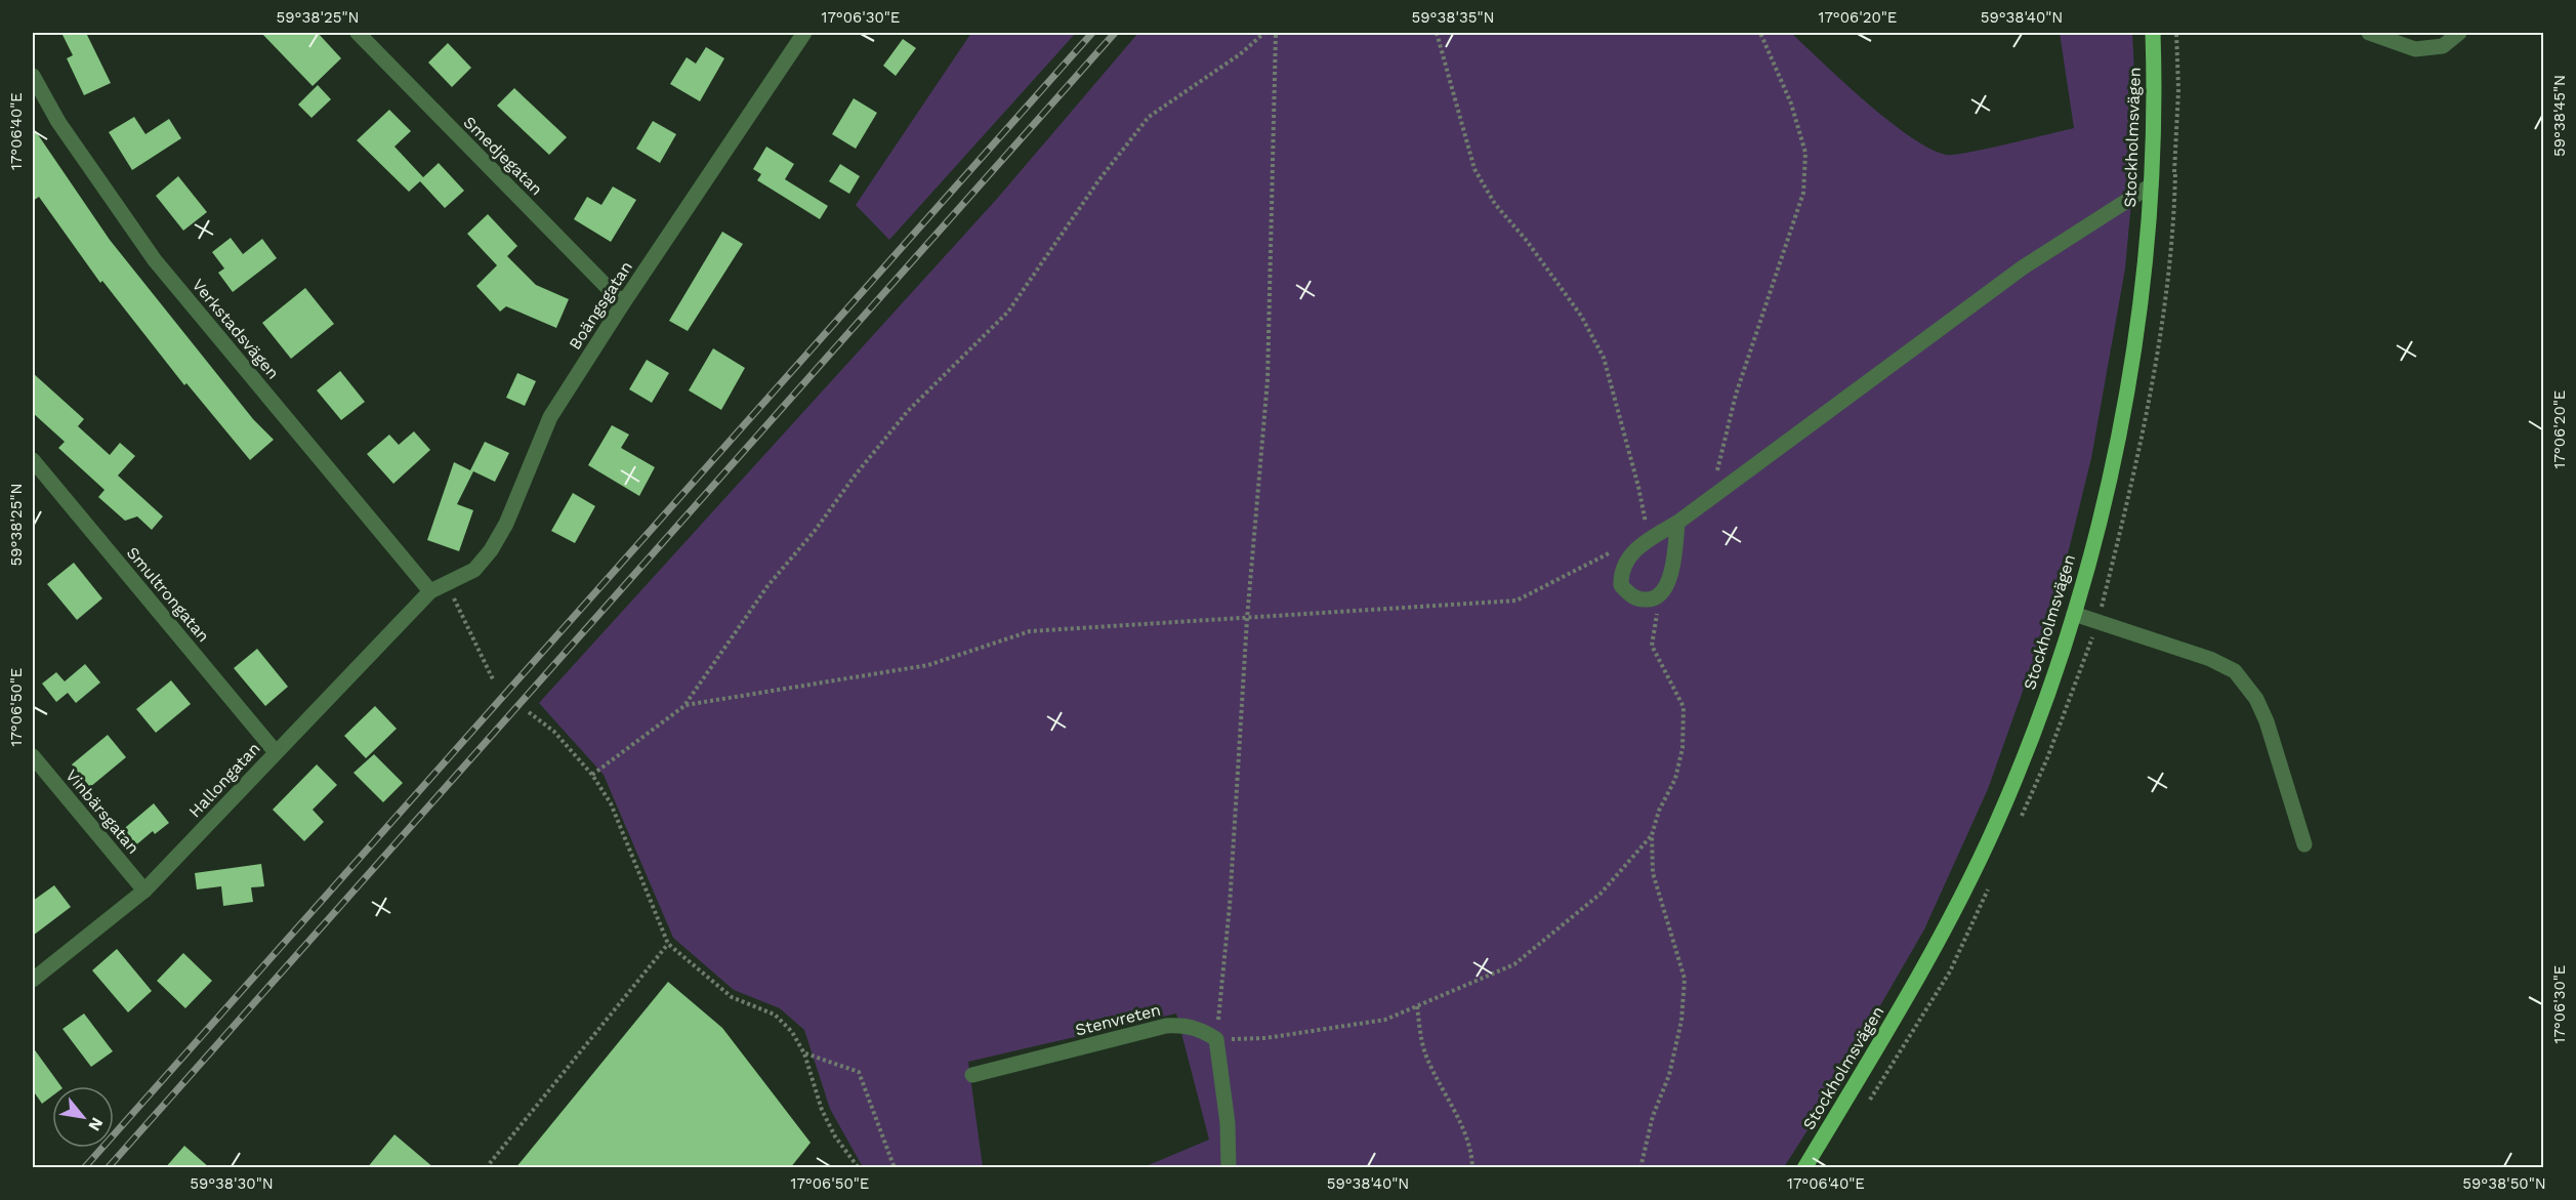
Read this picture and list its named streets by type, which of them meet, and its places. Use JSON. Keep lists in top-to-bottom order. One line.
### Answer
{"streets":{"main road":["Stockholmsvägen"],"street":["Smedjegatan","Boängsgatan","Verkstadsvägen","Smultrongatan","Hallongatan","Vinbärsgatan","Stenvreten"]},"crossings":[["Smedjegatan","Boängsgatan"],["Boängsgatan","Verkstadsvägen"],["Boängsgatan","Hallongatan"],["Verkstadsvägen","Hallongatan"],["Smultrongatan","Hallongatan"],["Hallongatan","Vinbärsgatan"]],"north":"bottom right","coordinates":["59°38'25\"N","17°06'30\"E","59°38'35\"N","17°06'20\"E","59°38'40\"N","59°38'45\"N","17°06'40\"E","17°06'50\"E","59°38'30\"N","59°38'50\"N"]}
